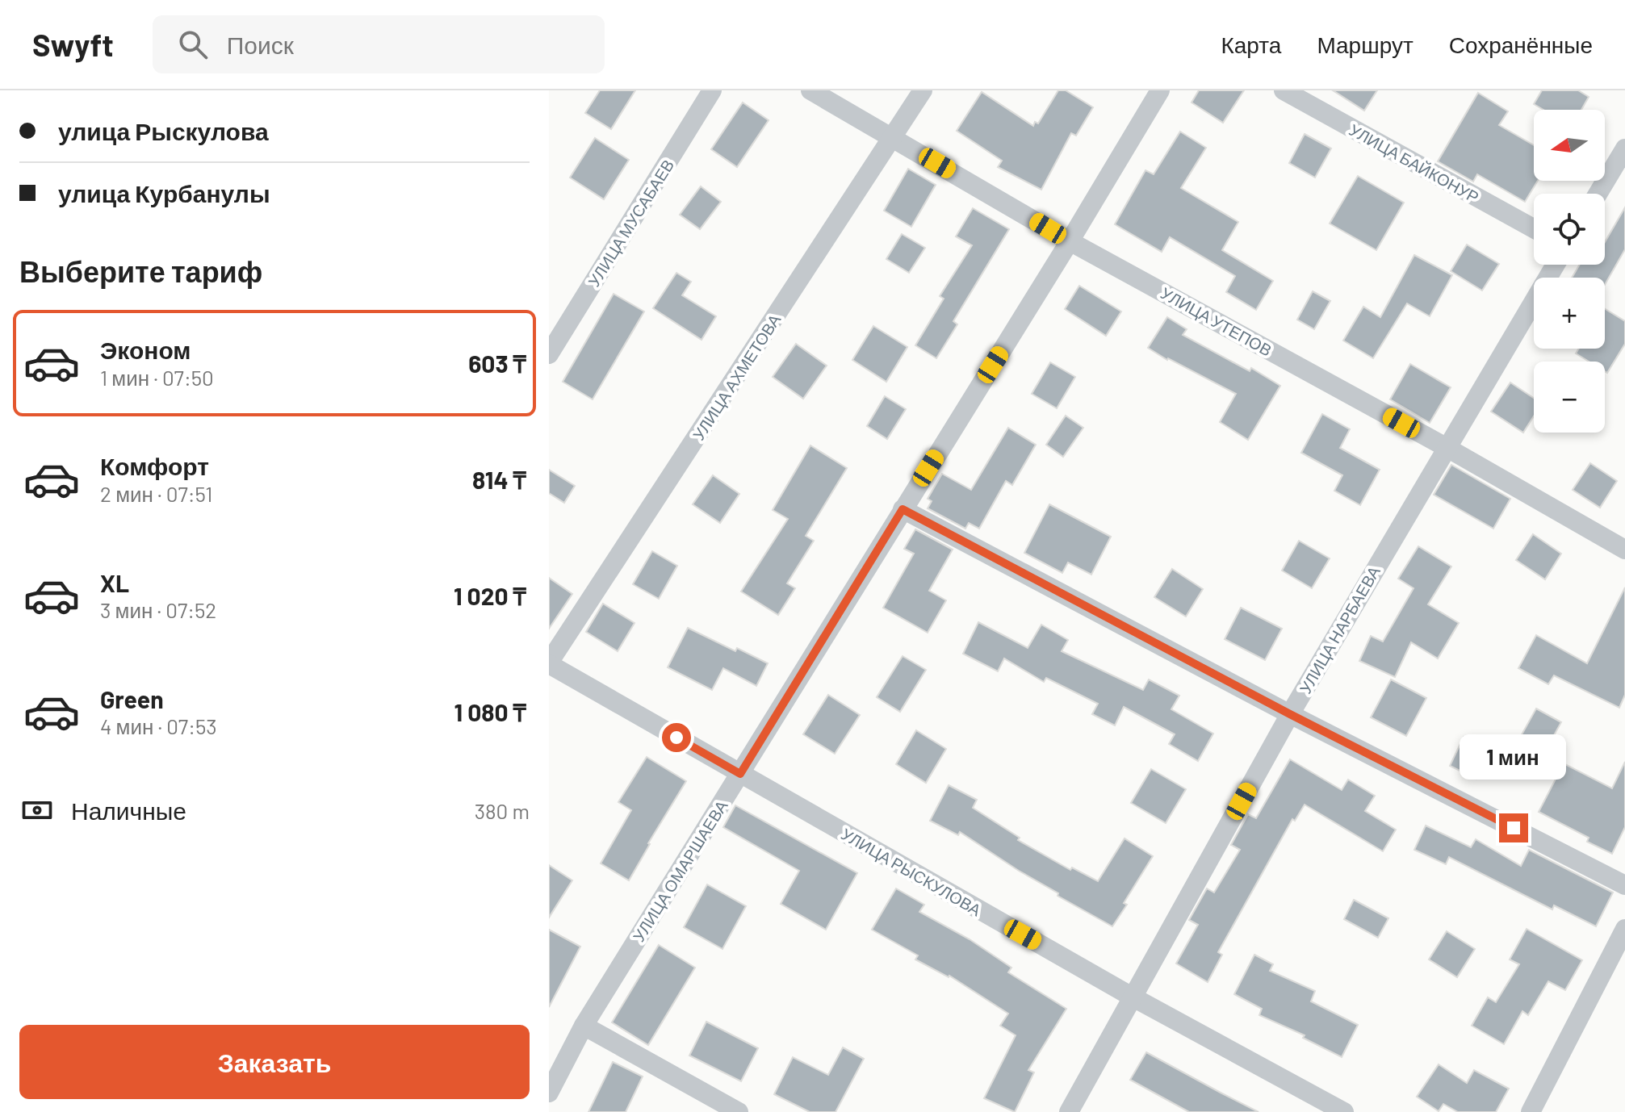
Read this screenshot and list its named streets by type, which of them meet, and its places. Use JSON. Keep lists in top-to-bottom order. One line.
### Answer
{"streets":{"street":["УЛИЦА БАЙКОНУР","УЛИЦА МУСАБАЕВ","УЛИЦА УТЕПОВ","УЛИЦА АХМЕТОВА","УЛИЦА НАРБАЕВА","УЛИЦА ОМАРШАЕВА","УЛИЦА РЫСКУЛОВА"]},"crossings":[["УЛИЦА УТЕПОВ","УЛИЦА АХМЕТОВА"],["УЛИЦА УТЕПОВ","УЛИЦА НАРБАЕВА"],["УЛИЦА УТЕПОВ","УЛИЦА ОМАРШАЕВА"],["УЛИЦА АХМЕТОВА","УЛИЦА РЫСКУЛОВА"],["УЛИЦА НАРБАЕВА","УЛИЦА РЫСКУЛОВА"],["УЛИЦА ОМАРШАЕВА","УЛИЦА РЫСКУЛОВА"]],"north":"left","page":{"header":"Swyft","search":"Поиск","nav":["Карта","Маршрут","Сохранённые"],"banner":["улица Рыскулова","улица Курбанулы"],"map_buttons":["+","−"],"heading":"Выберите тариф","list":[{"name":"Эконом","note":"1 мин · 07:50","value":"603 ₸"},{"name":"Комфорт","note":"2 мин · 07:51","value":"814 ₸"},{"name":"XL","note":"3 мин · 07:52","value":"1 020 ₸"},{"name":"Green","note":"4 мин · 07:53","value":"1 080 ₸"}],"bubble":"1 мин","pay":["Наличные","380 m"],"buttons":"Заказать"}}
